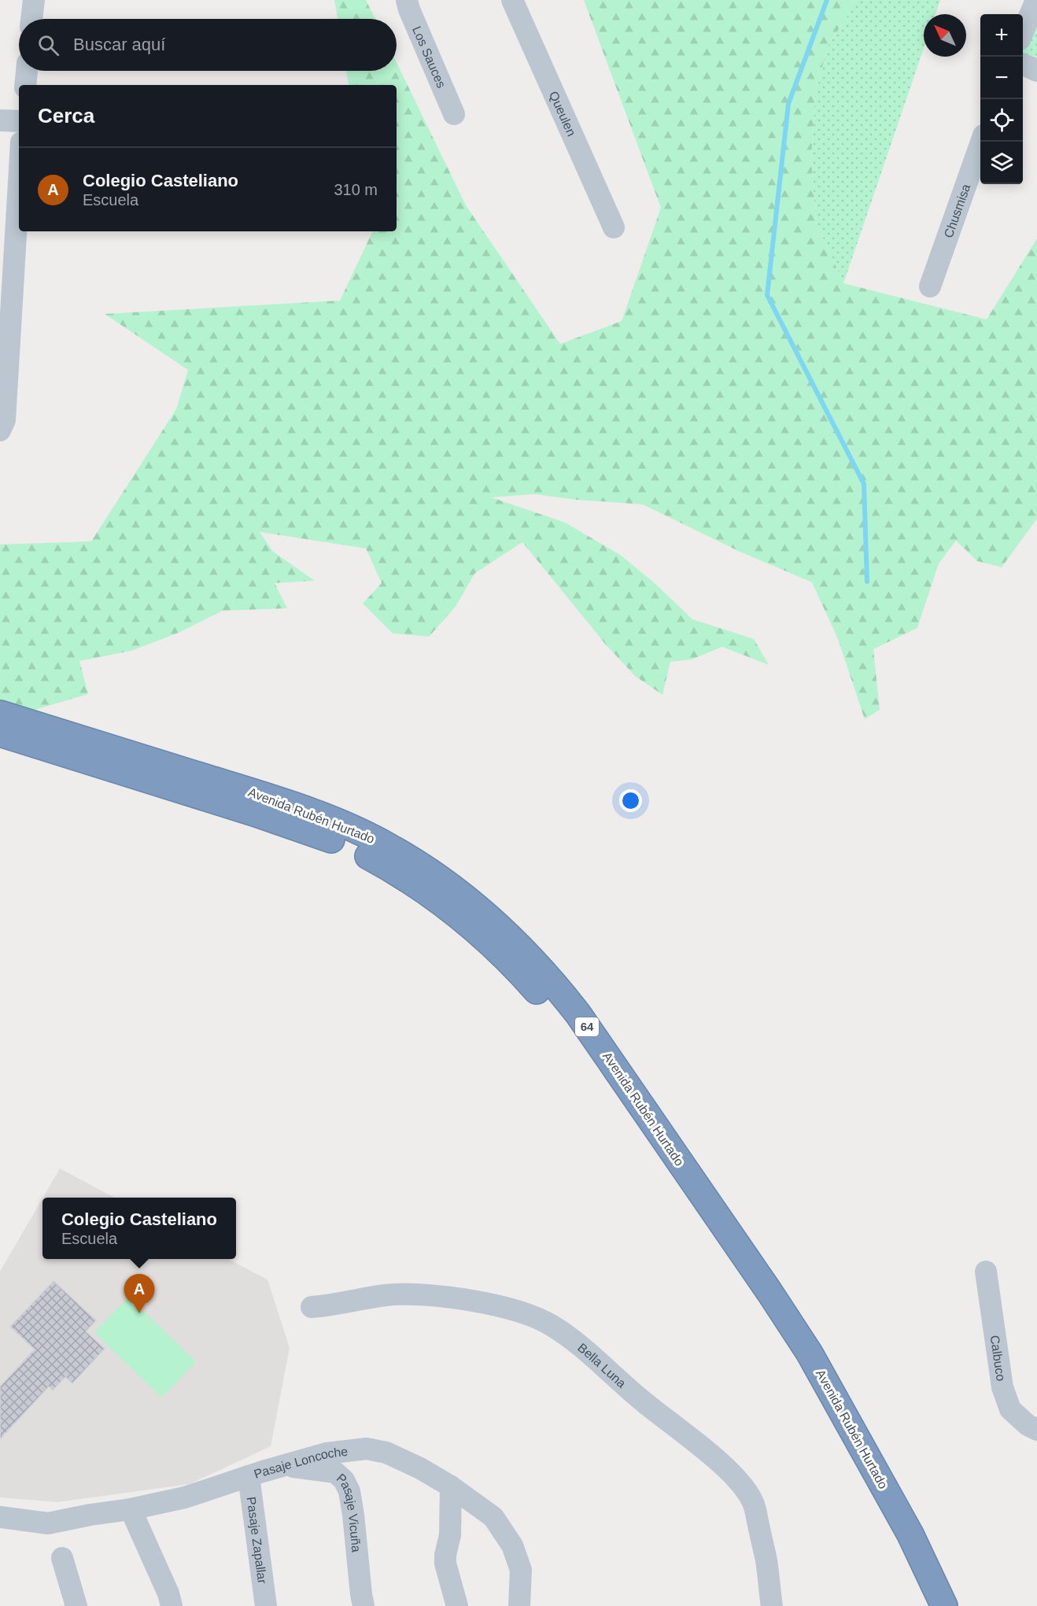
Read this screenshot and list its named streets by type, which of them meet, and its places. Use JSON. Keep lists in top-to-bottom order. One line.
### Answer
{"streets":{"highway":["Avenida Rubén Hurtado","64"],"street":["Los Sauces","Queulen","Chusmisa","Calbuco","Bella Luna","Pasaje Loncoche","Pasaje Vicuña","Pasaje Zapallar"]},"crossings":[["Pasaje Loncoche","Pasaje Vicuña"],["Pasaje Loncoche","Pasaje Zapallar"]],"north":"top left","page":{"map_buttons":["+","−"],"search":"Buscar aquí","heading":"Cerca","list":[{"mark":"A","name":"Colegio Casteliano","note":"Escuela","value":"310 m"}],"popup":["Colegio Casteliano","Escuela"],"pins":"A"}}
